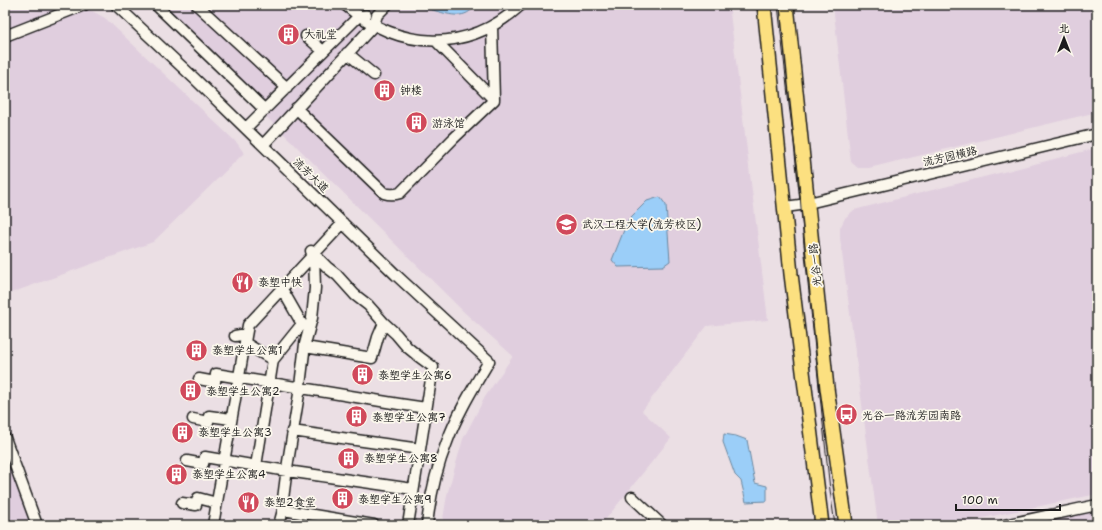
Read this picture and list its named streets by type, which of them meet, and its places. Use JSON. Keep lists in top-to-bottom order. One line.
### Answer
{"streets":{"main road":["光谷一路"],"street":["流芳园横路","流芳大道"]},"crossings":[["流芳园横路","光谷一路"]],"places":{"building":["大礼堂","钟楼","游泳馆","泰塑学生公寓1","泰塑学生公寓6","泰塑学生公寓2","泰塑学生公寓7","泰塑学生公寓3","泰塑学生公寓8","泰塑学生公寓4","泰塑学生公寓9"],"school or university":["武汉工程大学(流芳校区)"],"restaurant":["泰塑中快","泰塑2食堂"],"bus stop":["光谷一路流芳园南路"]},"scale_bar":"100 m","north":"top"}
